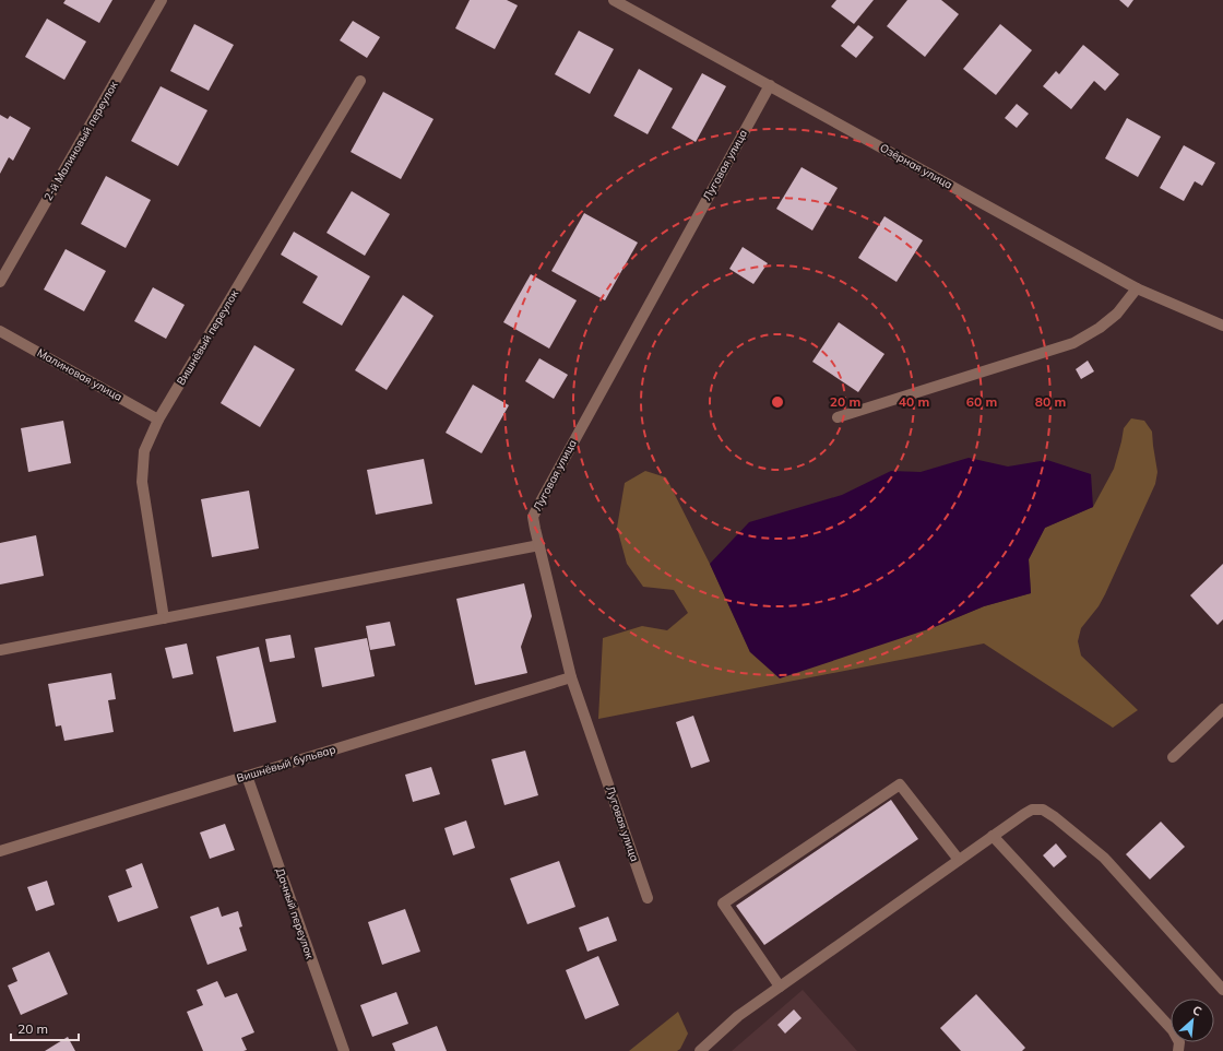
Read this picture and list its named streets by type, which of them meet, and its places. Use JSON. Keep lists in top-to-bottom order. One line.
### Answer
{"streets":{"street":["2-й Малиновый переулок","Луговая улица","Озёрная улица","Вишнёвый переулок","Малиновая улица","Вишнёвый бульвар","Дачный переулок"]},"crossings":[["Луговая улица","Озёрная улица"],["Луговая улица","Вишнёвый бульвар"],["Вишнёвый переулок","Малиновая улица"],["Вишнёвый бульвар","Дачный переулок"]],"scale_bar":"20 m","north":"top right","rings":["20 m","40 m","60 m","80 m"]}
